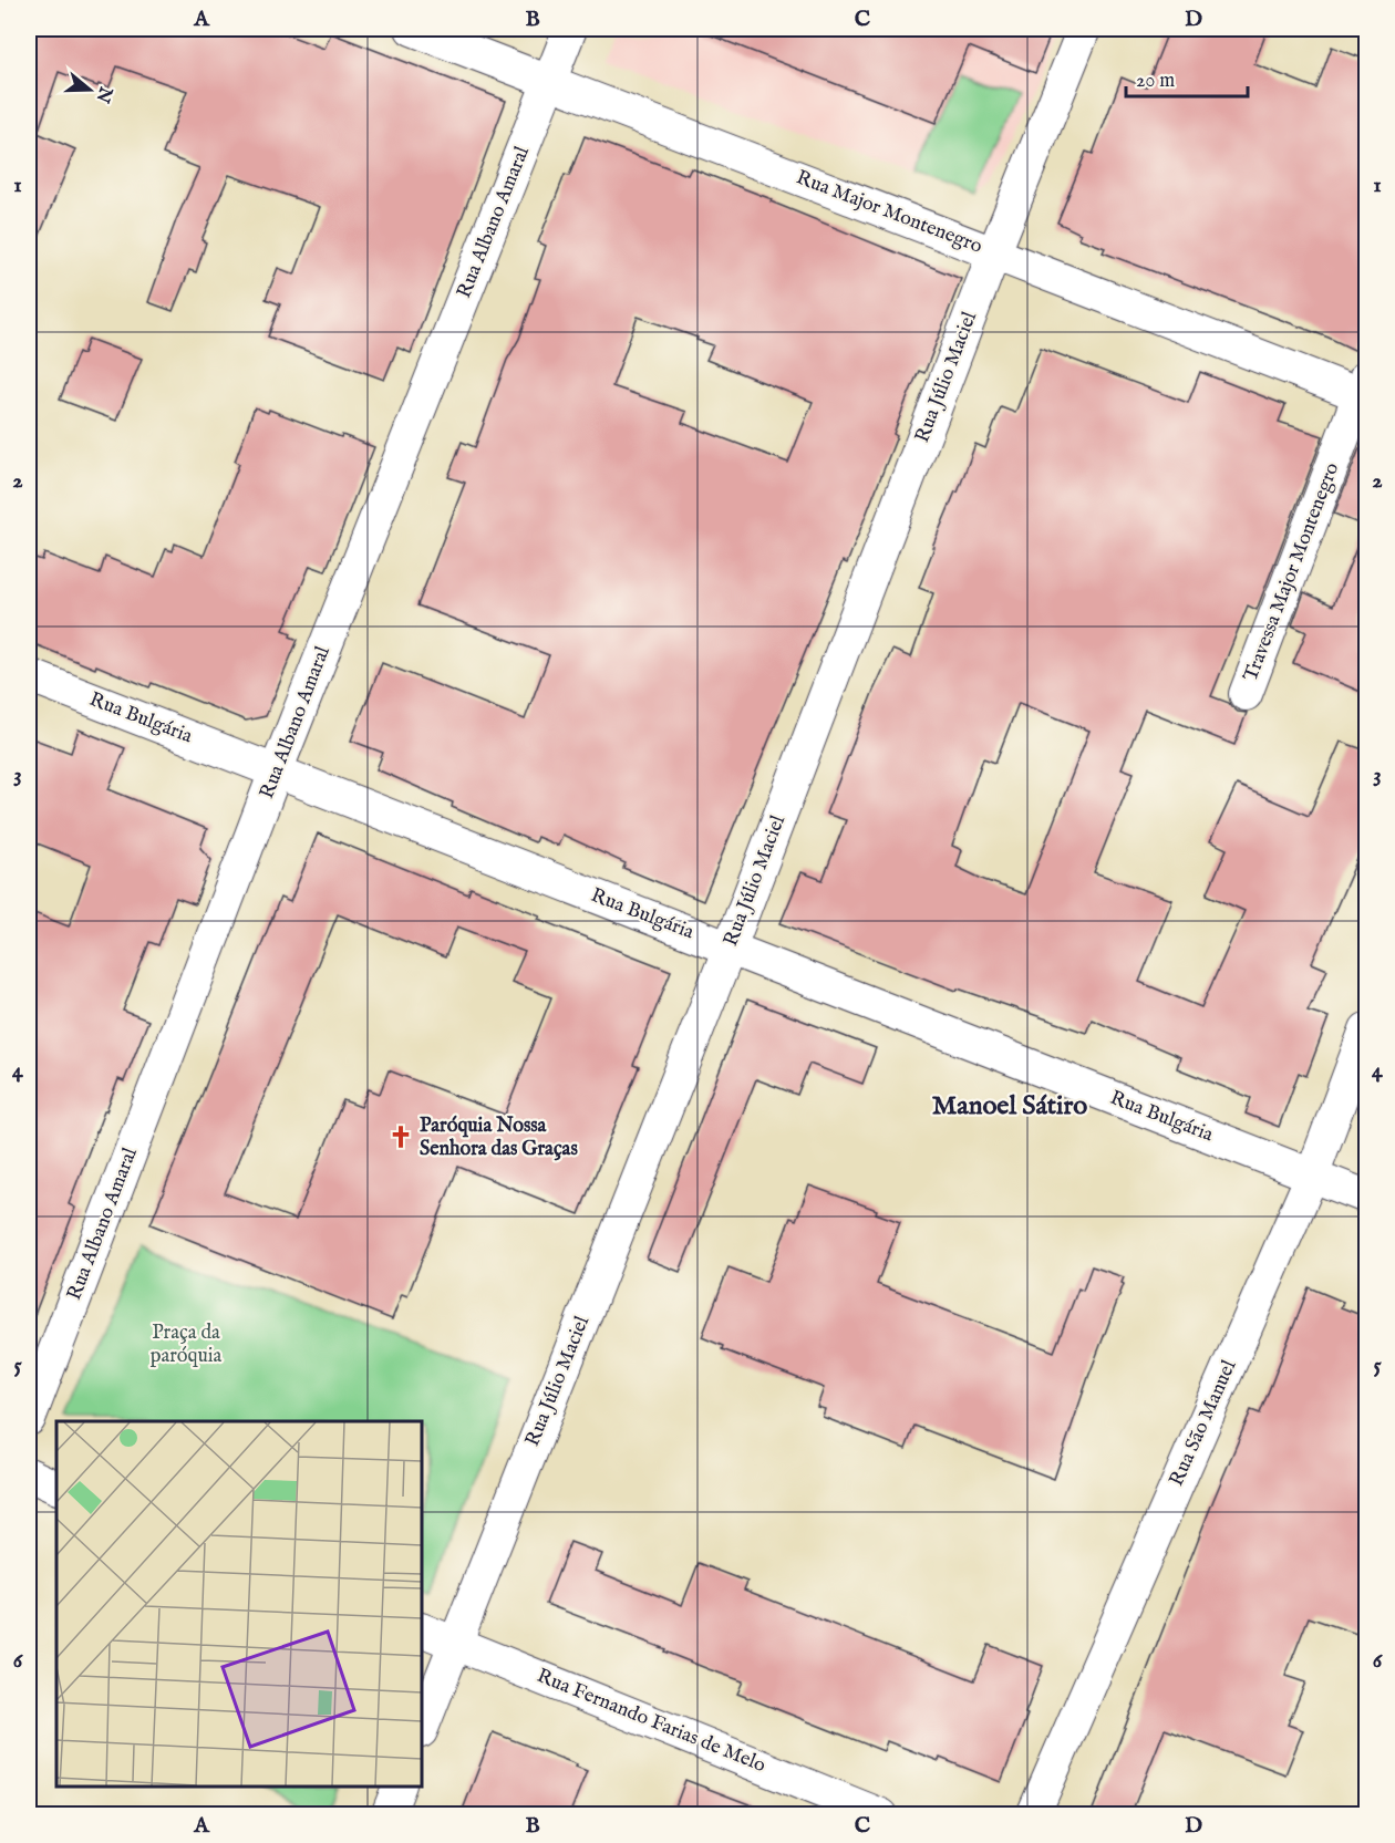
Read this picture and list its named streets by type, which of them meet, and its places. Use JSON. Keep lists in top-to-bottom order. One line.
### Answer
{"streets":{"street":["Rua Major Montenegro","Rua Albano Amaral","Rua Júlio Maciel","Travessa Major Montenegro","Rua Bulgária","Rua São Manuel","Rua Fernando Farias de Melo"]},"crossings":[["Rua Major Montenegro","Rua Albano Amaral"],["Rua Major Montenegro","Rua Júlio Maciel"],["Rua Major Montenegro","Travessa Major Montenegro"],["Rua Albano Amaral","Rua Bulgária"],["Rua Júlio Maciel","Rua Bulgária"],["Rua Júlio Maciel","Rua Fernando Farias de Melo"],["Rua Bulgária","Rua São Manuel"]],"districts":["Manoel Sátiro"],"parks":["Praça da paróquia"],"places":{"church":["Paróquia Nossa Senhora das Graças"]},"scale_bar":"20 m","north":"right","grid":{"columns":["A","B","C","D"],"rows":["1","2","3","4","5","6"]}}
